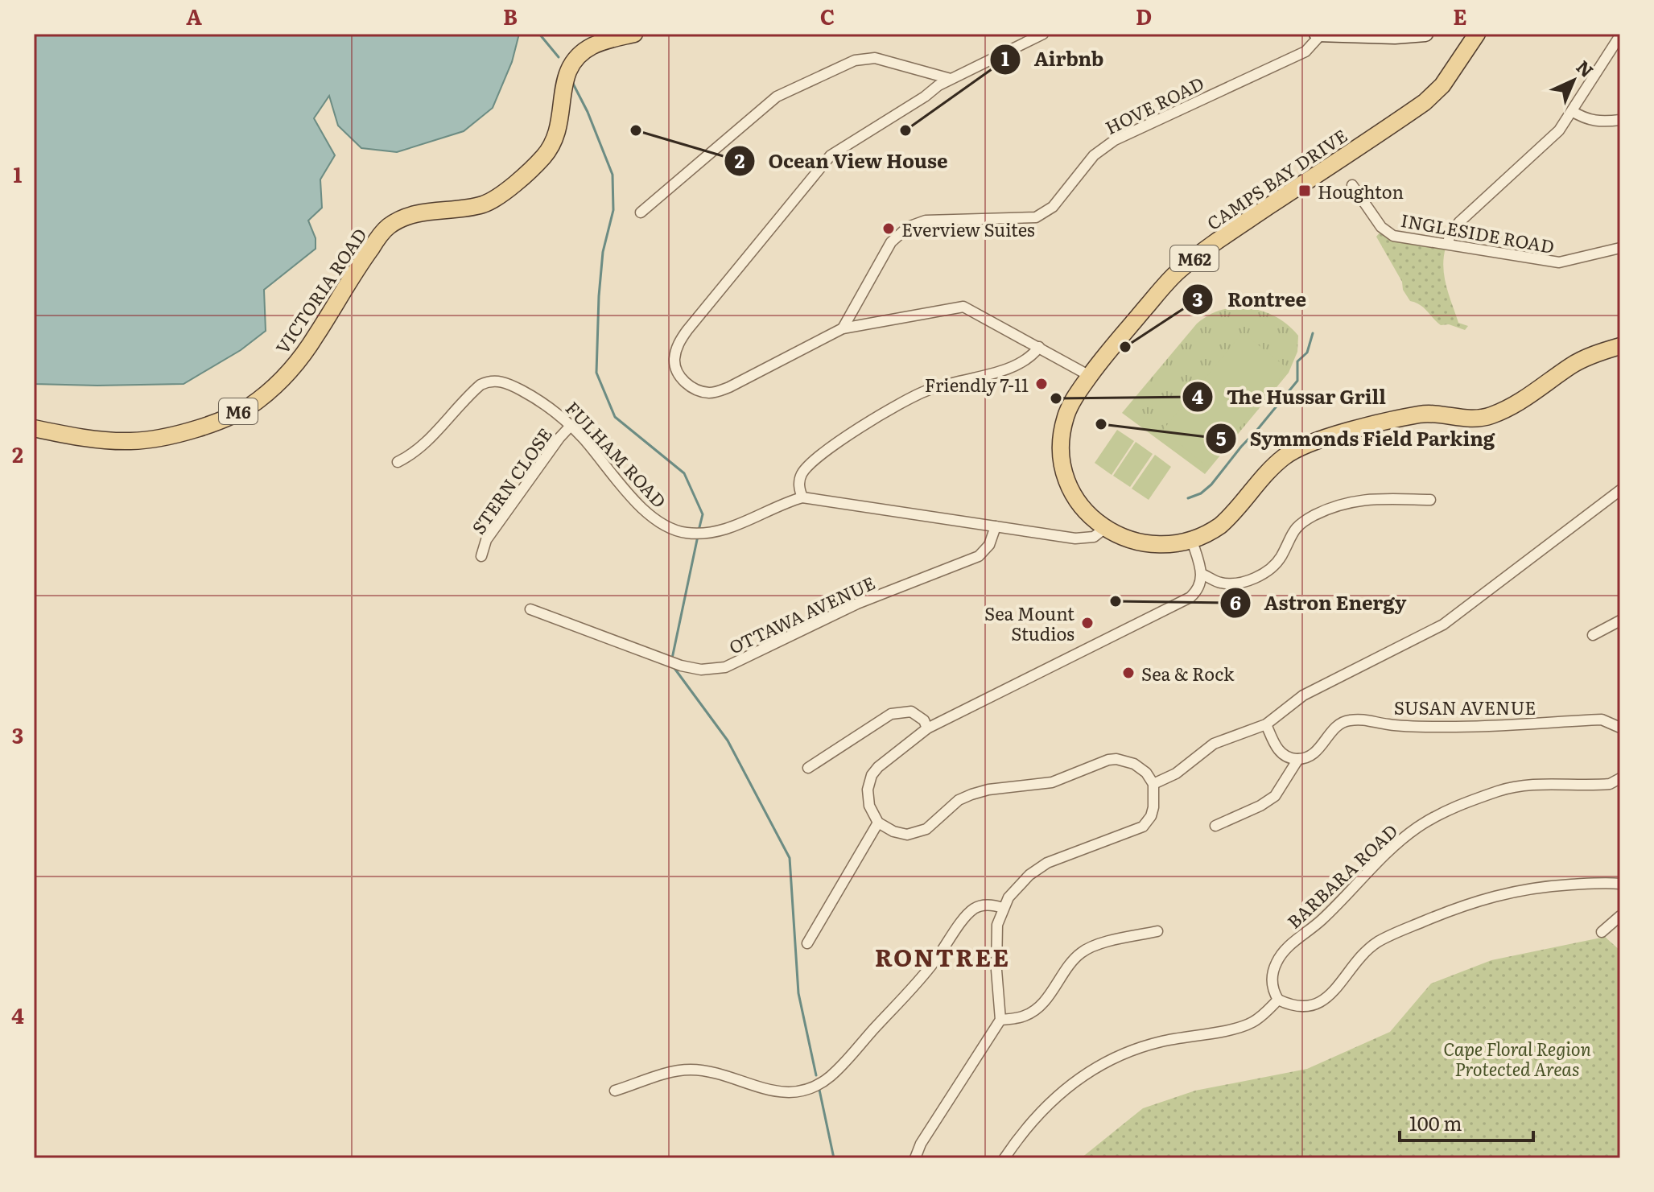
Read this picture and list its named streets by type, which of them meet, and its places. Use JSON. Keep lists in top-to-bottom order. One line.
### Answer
{"streets":{"main road":["CAMPS BAY DRIVE","M62","VICTORIA ROAD","M6"],"street":["HOVE ROAD","INGLESIDE ROAD","FULHAM ROAD","STERN CLOSE","OTTAWA AVENUE","SUSAN AVENUE","BARBARA ROAD"]},"crossings":[["CAMPS BAY DRIVE","FULHAM ROAD"],["FULHAM ROAD","STERN CLOSE"],["FULHAM ROAD","OTTAWA AVENUE"]],"districts":["RONTREE"],"parks":["Cape Floral Region Protected Areas"],"places":{"other":["Ocean View House","Airbnb","Everview Suites","Rontree","Friendly 7-11","The Hussar Grill","Symmonds Field Parking","Astron Energy","Sea Mount Studios","Sea & Rock"],"transit":["Houghton"]},"scale_bar":"100 m","north":"top right","grid":{"columns":["A","B","C","D","E"],"rows":["1","2","3","4"]}}
